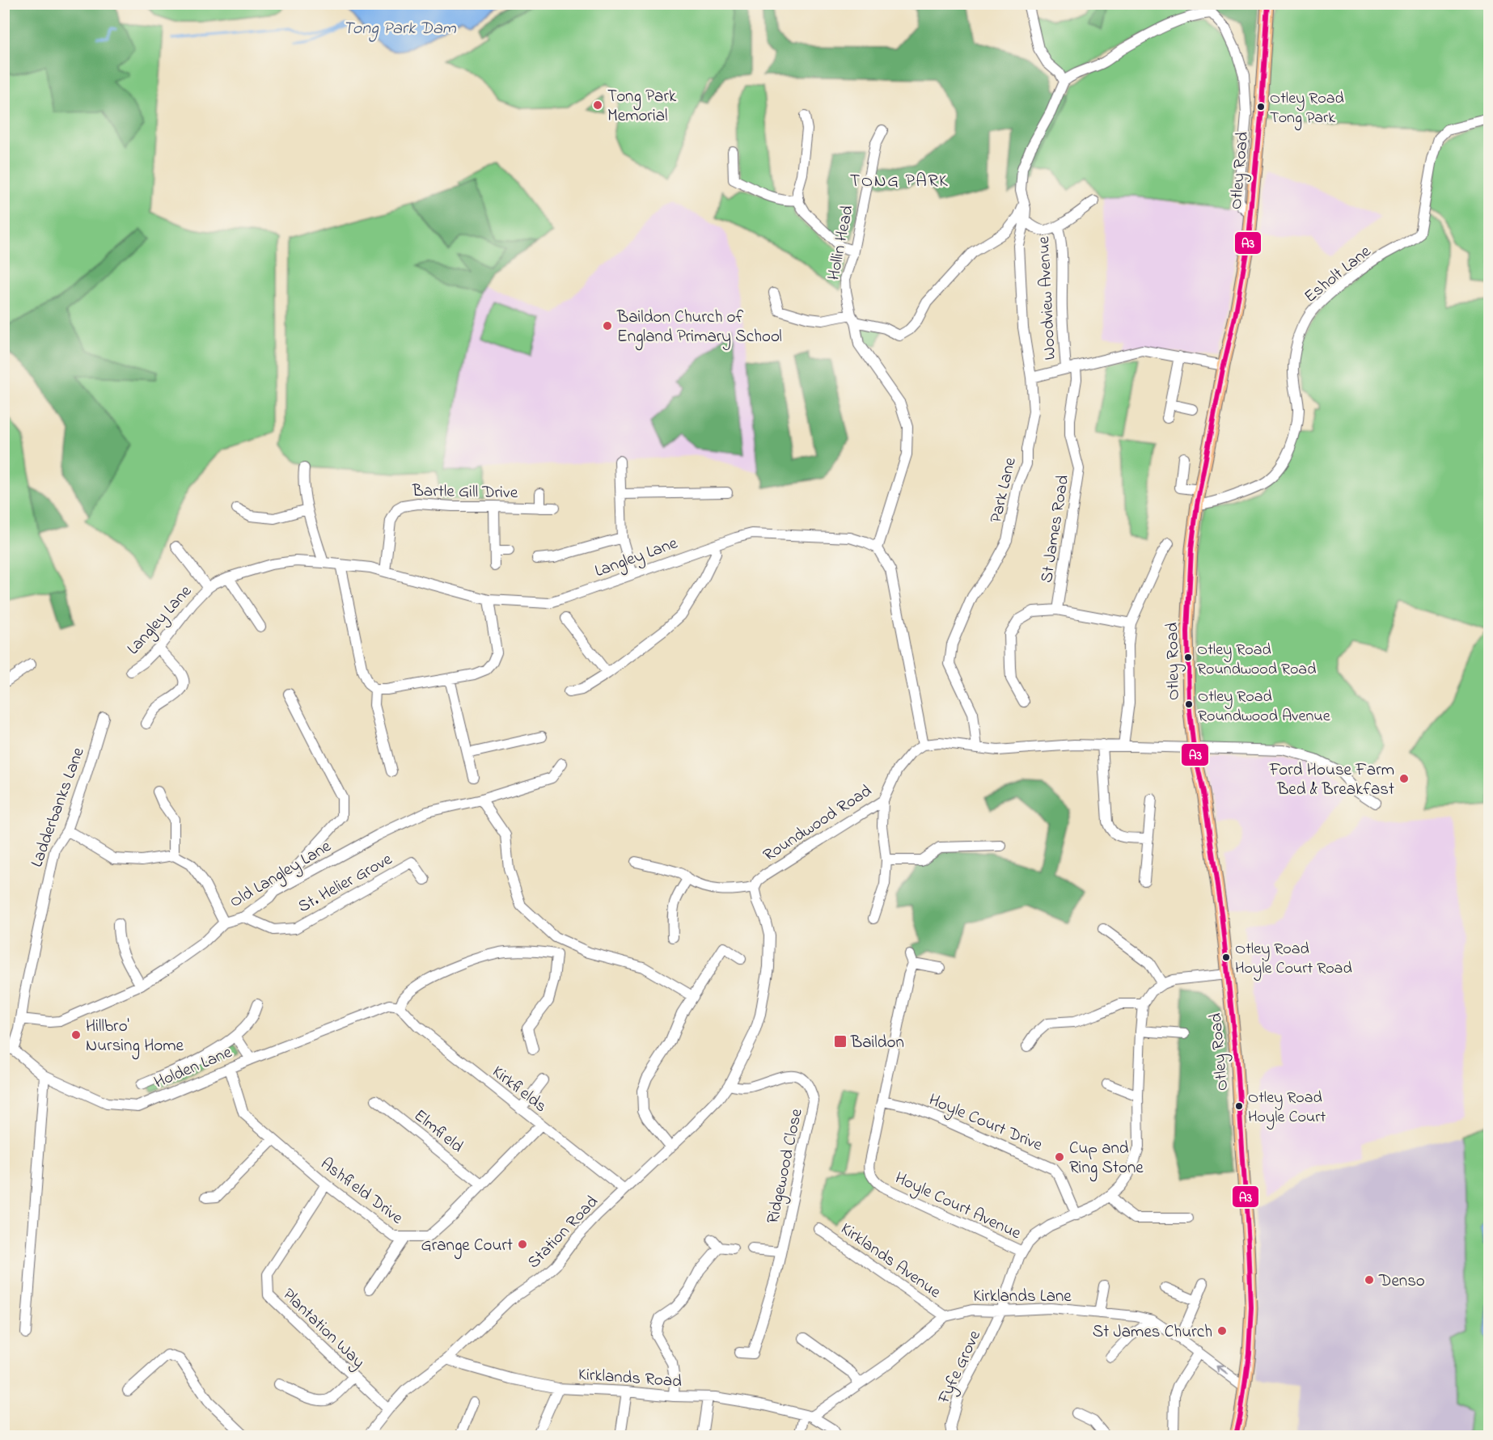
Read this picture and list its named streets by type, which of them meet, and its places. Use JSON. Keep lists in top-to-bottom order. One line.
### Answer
{"streets":{"main road":["Otley Road"],"street":["Hollin Head","Esholt Lane","Woodview Avenue","Park Lane","Bartle Gill Drive","St James Road","Langley Lane","Ladderbanks Lane","Roundwood Road","Old Langley Lane","St. Helier Grove","Holden Lane","Kirkfields","Hoyle Court Drive","Elmfield","Ridgewood Close","Ashfield Drive","Hoyle Court Avenue","Station Road","Kirklands Avenue","Kirklands Lane","Plantation Way","Fyfe Grove","Kirklands Road"]},"crossings":[["Otley Road","Esholt Lane"],["Otley Road","Kirklands Lane"],["Hollin Head","Langley Lane"],["Woodview Avenue","St James Road"],["Bartle Gill Drive","Langley Lane"],["Ladderbanks Lane","Old Langley Lane"],["Ladderbanks Lane","Holden Lane"],["Roundwood Road","Station Road"],["Old Langley Lane","St. Helier Grove"],["Holden Lane","Kirkfields"],["Holden Lane","Ashfield Drive"],["Kirkfields","Ashfield Drive"],["Kirkfields","Station Road"],["Hoyle Court Drive","Hoyle Court Avenue"],["Elmfield","Ashfield Drive"],["Ridgewood Close","Station Road"],["Ashfield Drive","Plantation Way"],["Hoyle Court Avenue","Fyfe Grove"],["Station Road","Plantation Way"],["Station Road","Kirklands Road"],["Kirklands Avenue","Kirklands Lane"],["Kirklands Lane","Fyfe Grove"],["Kirklands Lane","Kirklands Road"]],"districts":["TONG PARK"],"water":["Tong Park Dam"],"places":{"other":["Tong Park Memorial","Otley Road Tong Park","Baildon Church of England Primary School","Otley Road Roundwood Road","Otley Road Roundwood Avenue","Ford House Farm Bed & Breakfast","Otley Road Hoyle Court Road","Hillbro' Nursing Home","Otley Road Hoyle Court","Cup and Ring Stone","Grange Court","Denso","St James Church"],"transit":["Baildon"]},"lines":["transit line A3"]}
